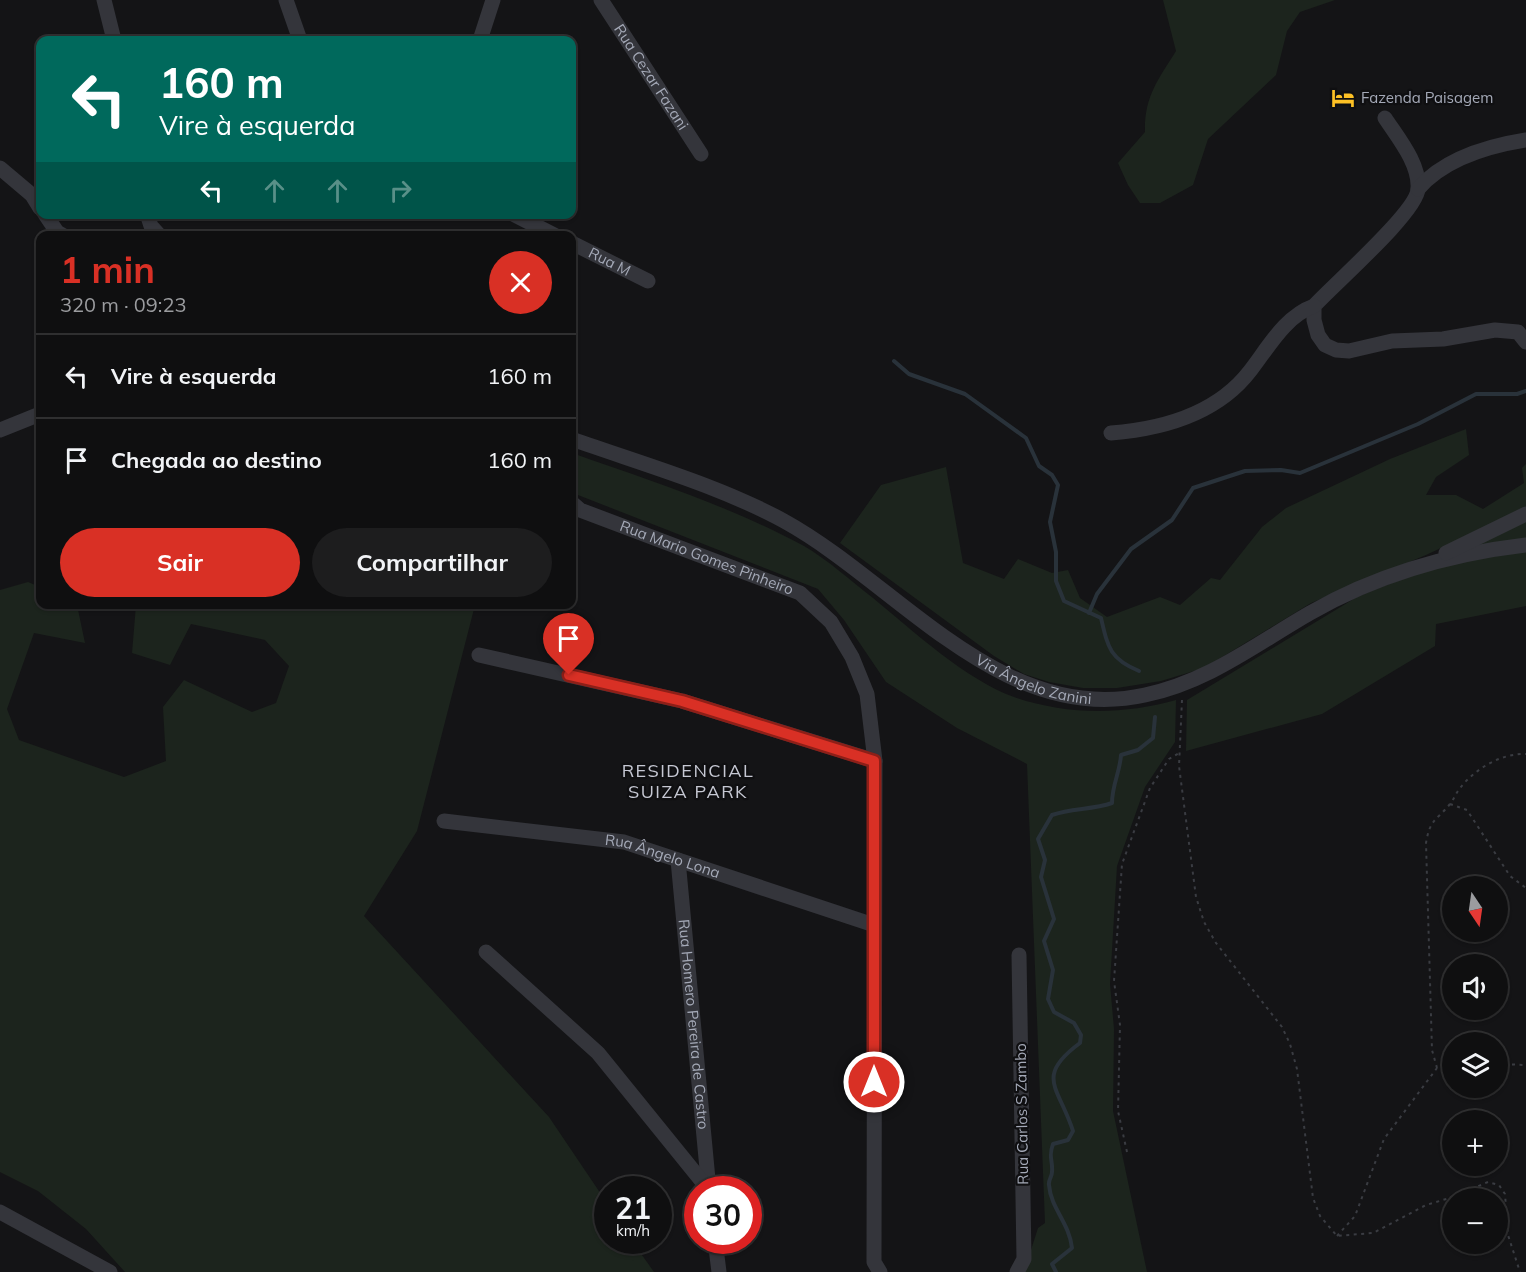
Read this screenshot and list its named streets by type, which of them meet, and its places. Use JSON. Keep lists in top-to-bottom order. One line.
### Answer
{"streets":{"street":["Rua Cezar Fazani","Rua M","Rua Mario Gomes Pinheiro","Via Ângelo Zanini","Rua Ângelo Lona","Rua Homero Pereira de Castro","Rua Carlos S Zambo"]},"crossings":[["Rua Ângelo Lona","Rua Homero Pereira de Castro"]],"districts":["RESIDENCIAL SUIZA PARK"],"places":{"hotel":["Fazenda Paisagem"]},"north":"bottom","page":{"turn":["160 m","Vire à esquerda"],"heading":["1 min","320 m · 09:23"],"list":[{"name":"Vire à esquerda","value":"160 m"},{"name":"Chegada ao destino","value":"160 m"}],"buttons":["Sair","Compartilhar"],"map_buttons":["+","−"],"speed":"21 km/h","limit":"30"}}
